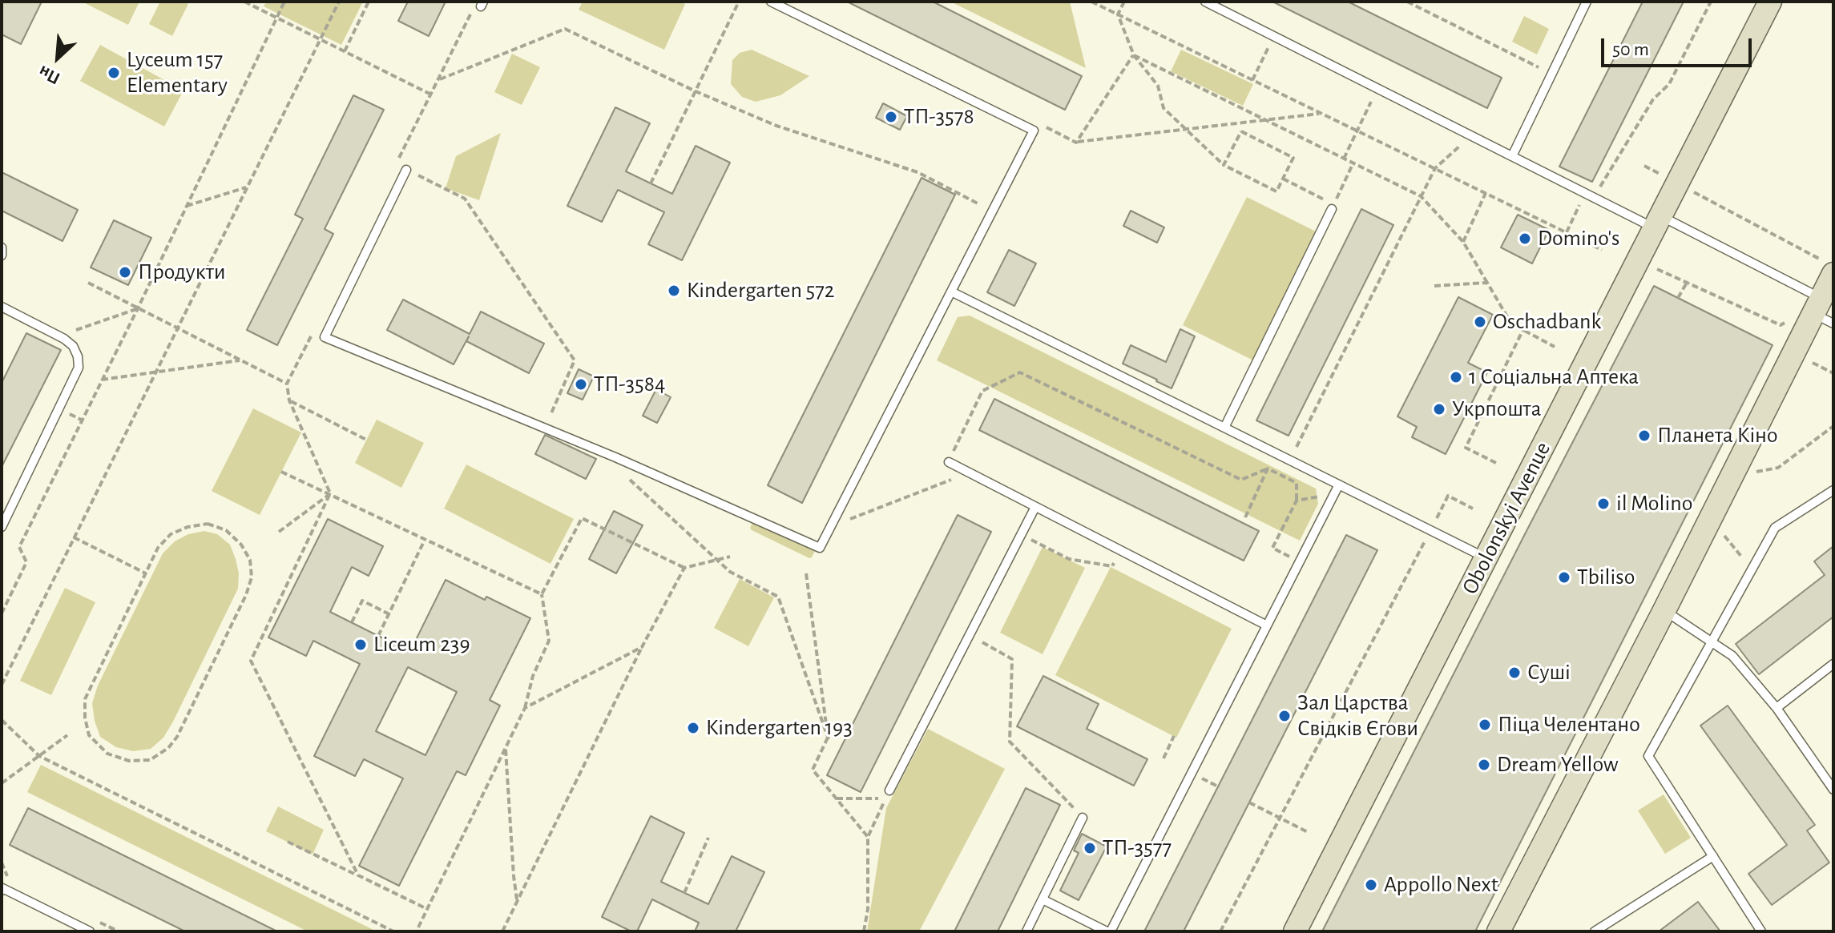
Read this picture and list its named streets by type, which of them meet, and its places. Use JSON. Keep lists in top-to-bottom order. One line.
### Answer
{"streets":{"main road":["Obolonskyi Avenue"]},"places":["Lyceum 157 Elementary","ТП-3578","Domino's","Продукти","Kindergarten 572","Oschadbank","1 Соціальна Аптека","ТП-3584","Укрпошта","Планета Кіно","il Molino","Tbiliso","Liceum 239","Суші","Зал Царства Свідків Єгови","Піца Челентано","Kindergarten 193","Dream Yellow","ТП-3577","Appollo Next"],"scale_bar":"50 m","north":"bottom left"}
